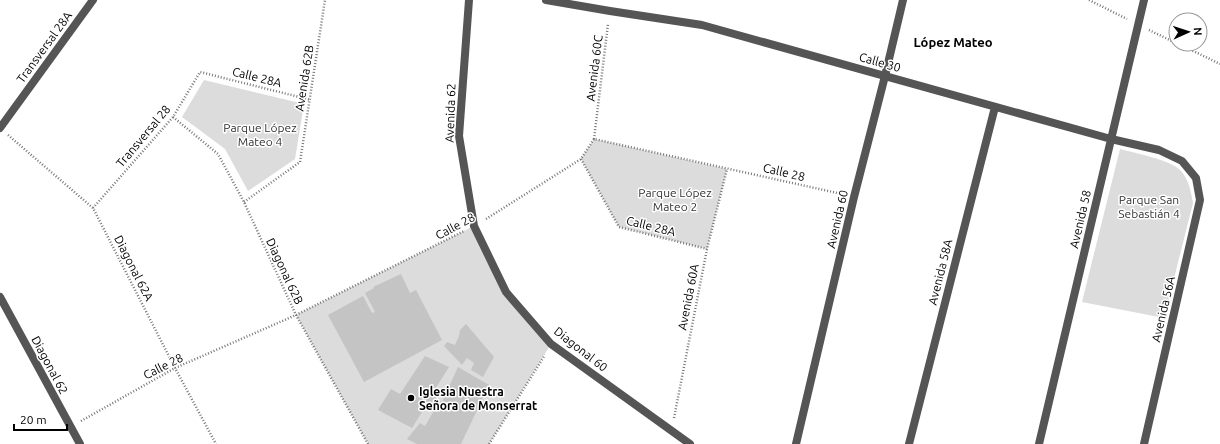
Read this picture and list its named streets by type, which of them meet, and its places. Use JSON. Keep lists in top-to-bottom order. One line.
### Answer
{"streets":{"street":["Transversal 28A","Calle 30","Avenida 62","Avenida 60","Avenida 58","Avenida 58A","Avenida 56A","Diagonal 60","Diagonal 62"],"path":["Avenida 60C","Calle 28A","Avenida 62B","Transversal 28","Calle 28","Diagonal 62A","Diagonal 62B","Avenida 60A"]},"crossings":[["Transversal 28A","Diagonal 62A"],["Calle 30","Avenida 60C"],["Calle 30","Avenida 60"],["Calle 30","Avenida 58"],["Calle 30","Avenida 58A"],["Calle 30","Avenida 56A"],["Avenida 60C","Calle 28"],["Calle 28A","Avenida 62B"],["Calle 28A","Transversal 28"],["Calle 28A","Calle 28"],["Calle 28A","Avenida 60A"],["Avenida 62B","Diagonal 62B"],["Avenida 62","Calle 28"],["Avenida 62","Diagonal 60"],["Transversal 28","Diagonal 62A"],["Transversal 28","Diagonal 62B"],["Calle 28","Avenida 60"],["Calle 28","Diagonal 62A"],["Calle 28","Diagonal 62B"],["Calle 28","Avenida 60A"],["Calle 28","Diagonal 60"],["Calle 28","Diagonal 62"],["Avenida 60A","Diagonal 60"]],"districts":["López Mateo"],"parks":["Parque López Mateo 4","Parque López Mateo 2","Parque San Sebastián 4"],"places":["Iglesia Nuestra Señora de Monserrat"],"scale_bar":"20 m","north":"right"}
